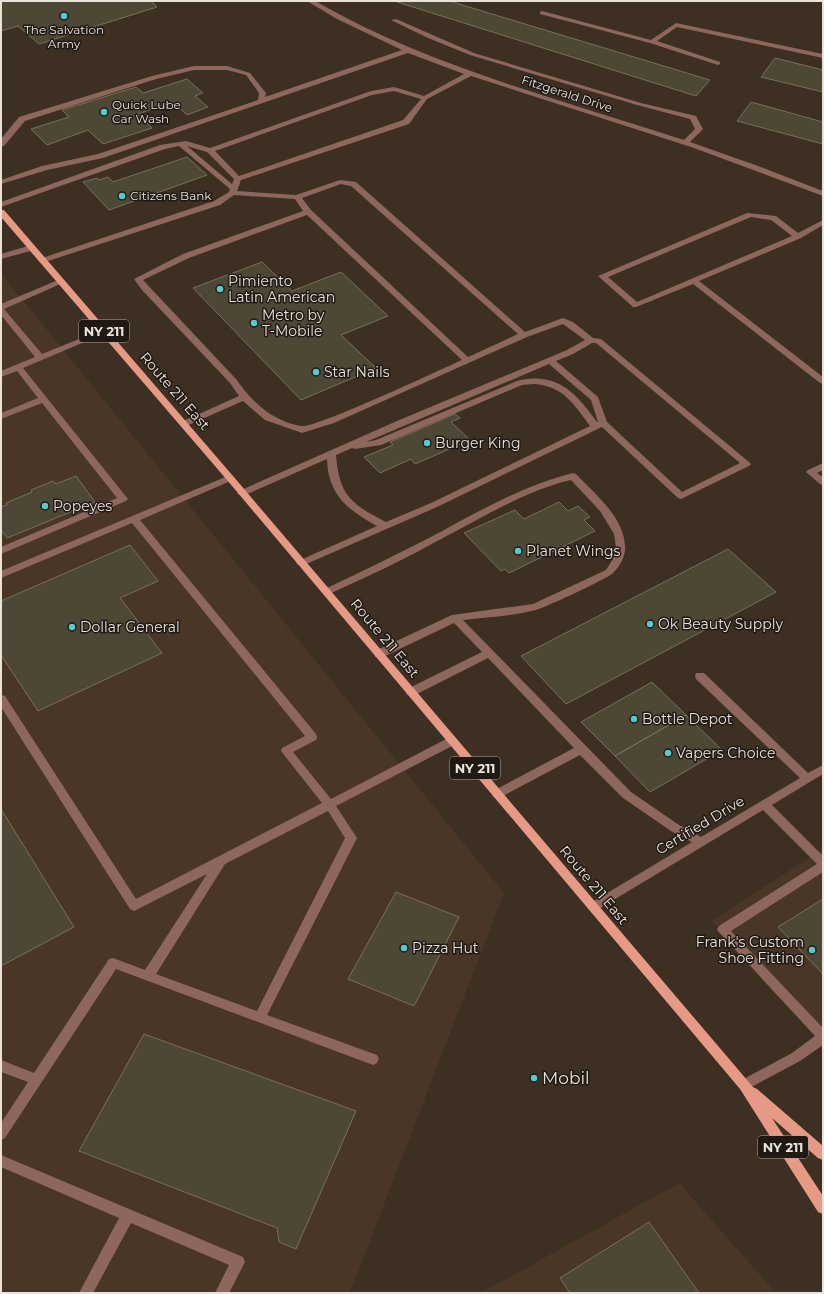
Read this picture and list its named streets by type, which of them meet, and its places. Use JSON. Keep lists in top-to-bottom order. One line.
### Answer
{"streets":{"main road":["NY 211","Route 211 East"],"street":["Fitzgerald Drive","Certified Drive"]},"crossings":[["Route 211 East","Certified Drive"]],"places":["The Salvation Army","Quick Lube Car Wash","Citizens Bank","Pimiento Latin American","Metro by T-Mobile","Star Nails","Burger King","Popeyes","Planet Wings","Ok Beauty Supply","Dollar General","Bottle Depot","Vapers Choice","Pizza Hut","Frank's Custom Shoe Fitting","Mobil"]}
